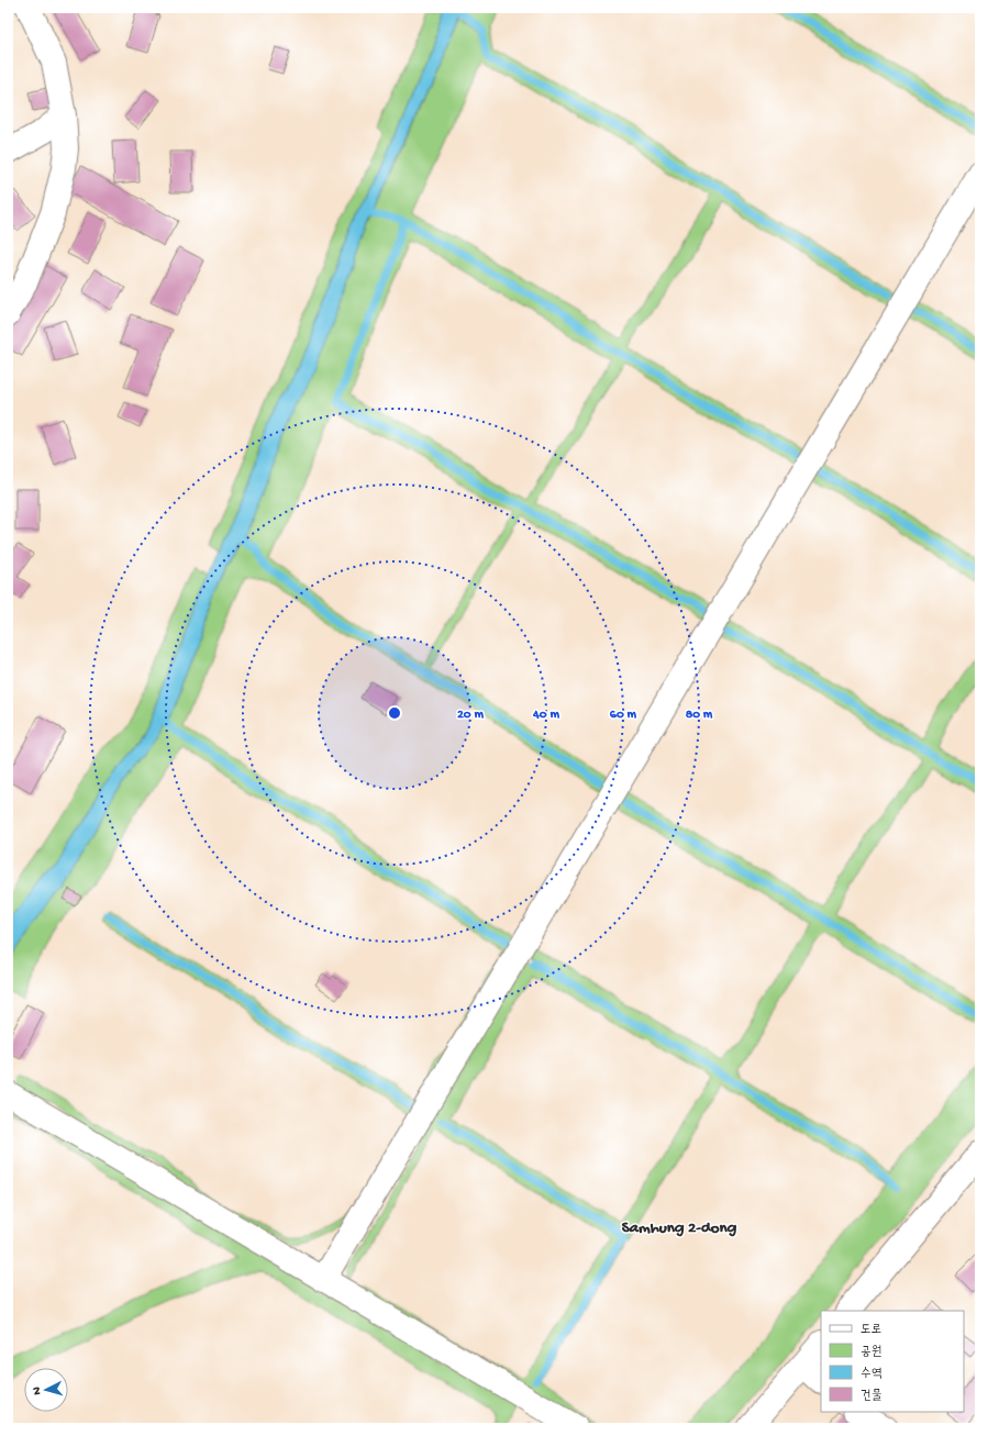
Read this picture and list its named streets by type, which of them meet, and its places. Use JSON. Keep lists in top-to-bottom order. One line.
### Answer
{"districts":["Samhung 2-dong"],"legend":["도로","공원","수역","건물"],"north":"left","rings":["20 m","40 m","60 m","80 m"]}
